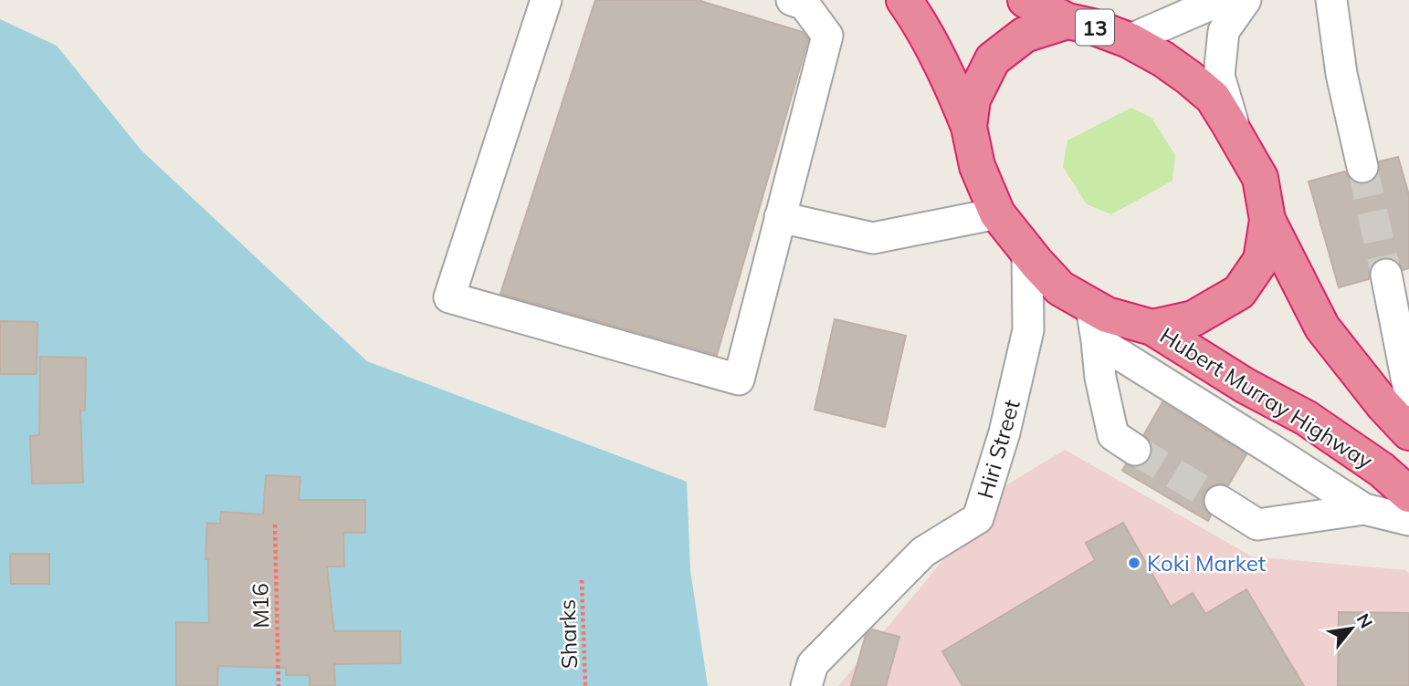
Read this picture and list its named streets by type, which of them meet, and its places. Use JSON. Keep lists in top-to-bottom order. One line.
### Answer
{"streets":{"highway":["13","Hubert Murray Highway"],"street":["Hiri Street"],"path":["M16","Sharks"]},"crossings":[["Hubert Murray Highway","Hiri Street"]],"places":["Koki Market"],"north":"top right"}
